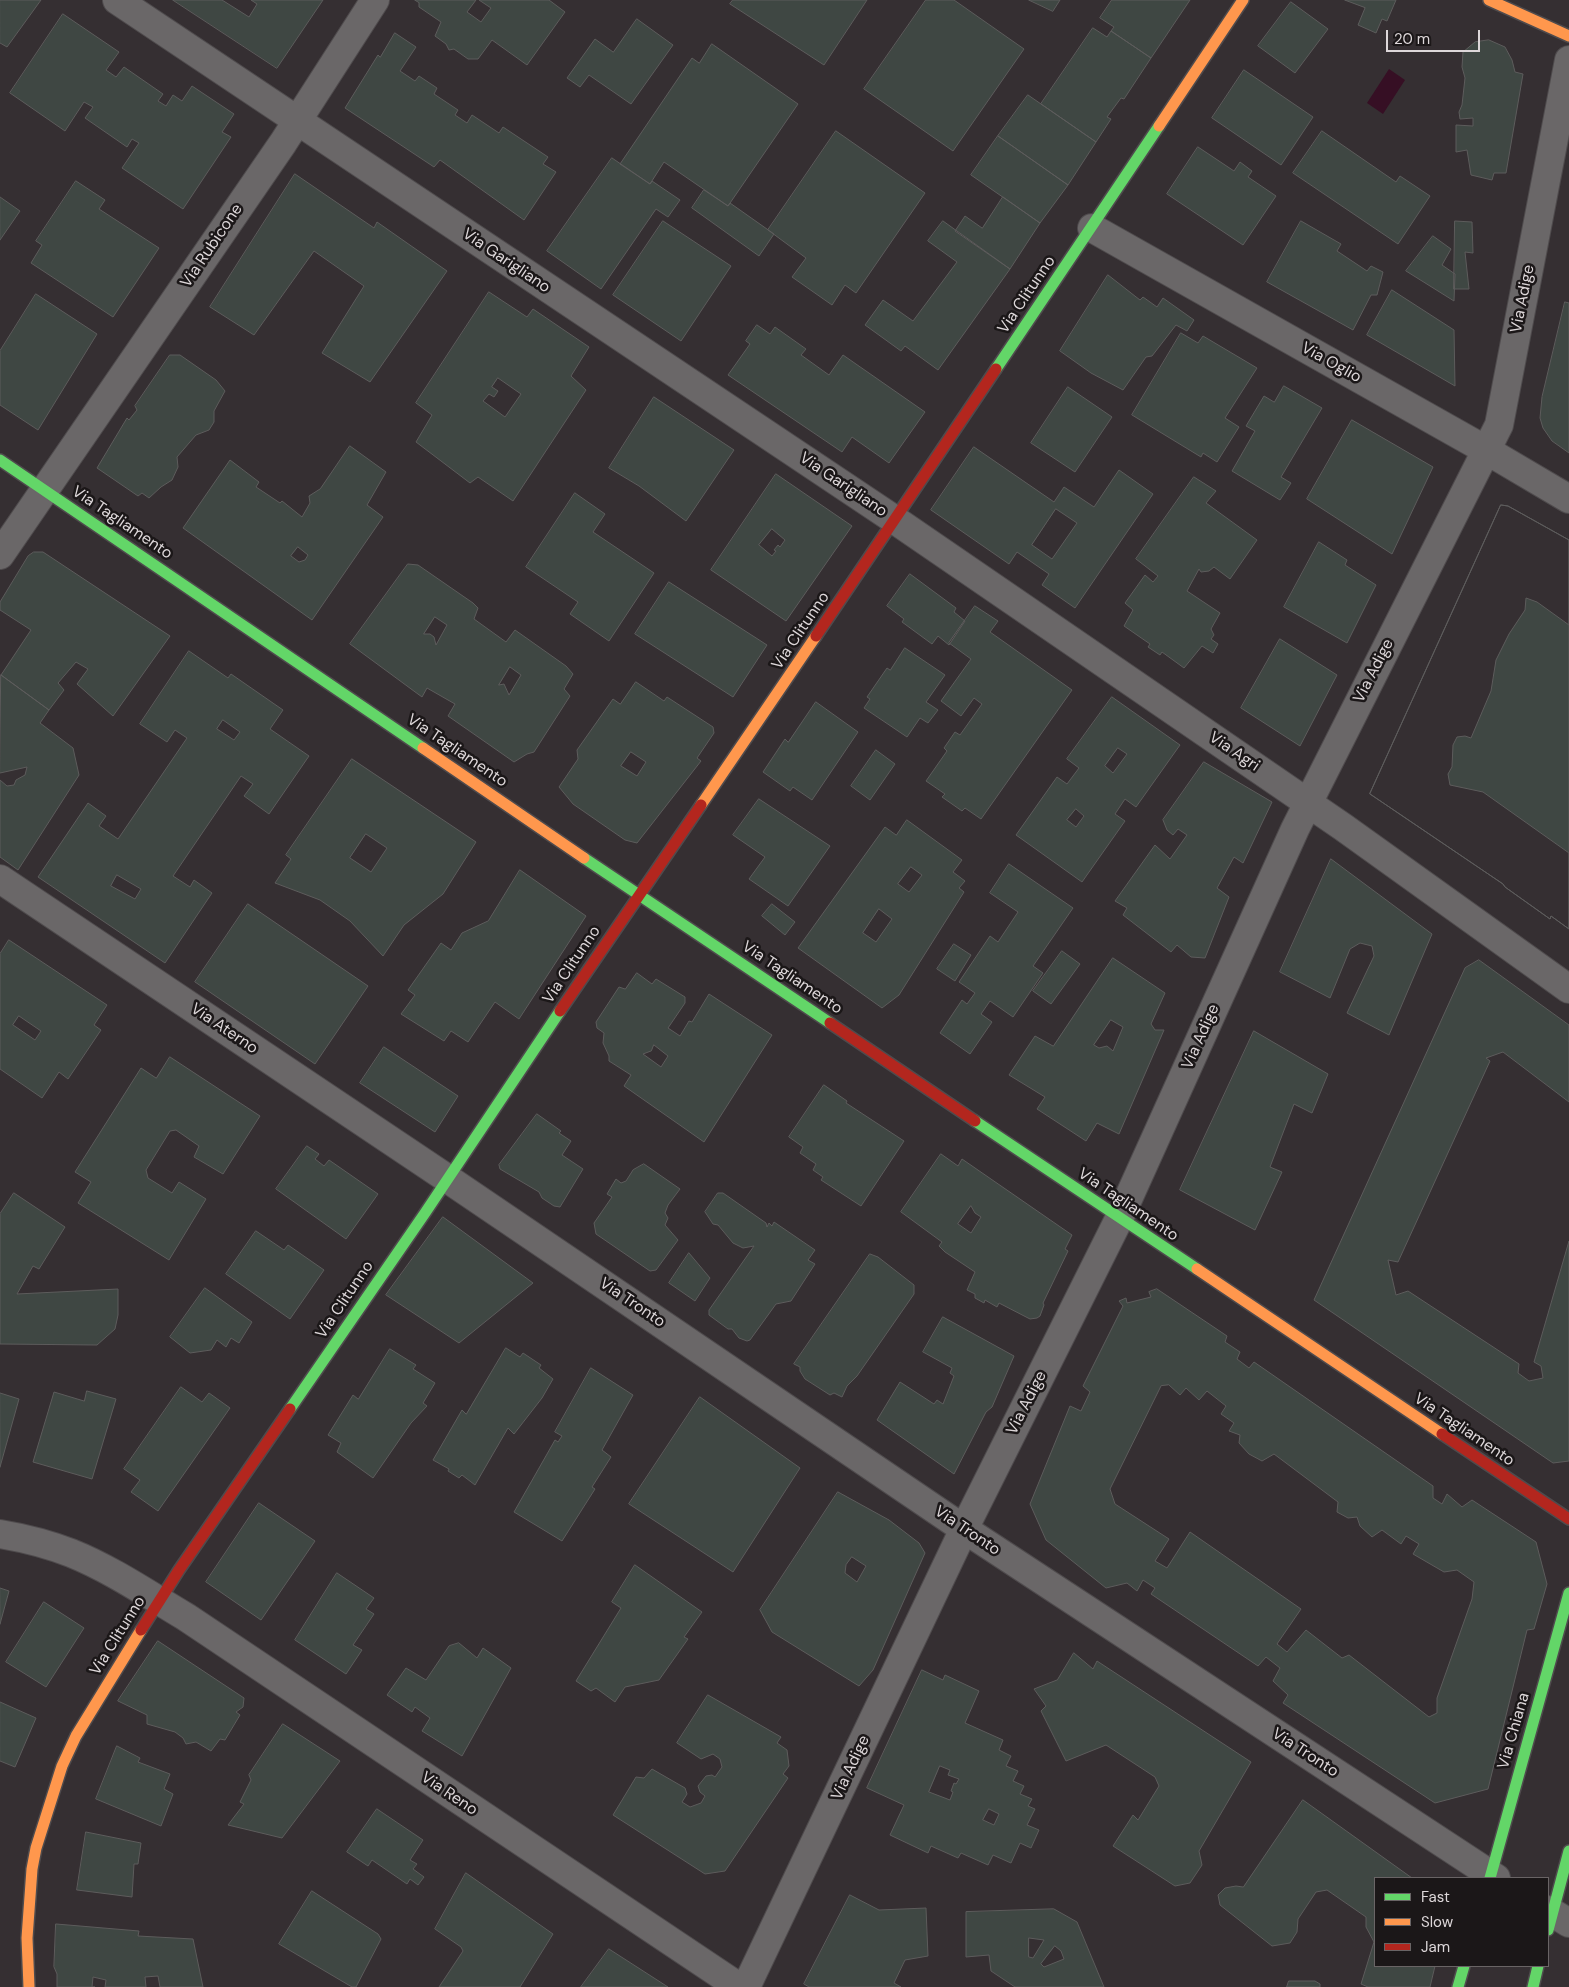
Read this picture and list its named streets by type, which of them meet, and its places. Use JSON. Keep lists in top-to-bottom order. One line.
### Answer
{"streets":{"street":["Via Rubicone","Via Garigliano","Via Clitunno","Via Adige","Via Oglio","Via Tagliamento","Via Agri","Via Aterno","Via Tronto","Via Chiana","Via Reno"]},"crossings":[["Via Rubicone","Via Garigliano"],["Via Rubicone","Via Tagliamento"],["Via Garigliano","Via Clitunno"],["Via Garigliano","Via Agri"],["Via Clitunno","Via Oglio"],["Via Clitunno","Via Tagliamento"],["Via Clitunno","Via Agri"],["Via Clitunno","Via Aterno"],["Via Clitunno","Via Tronto"],["Via Clitunno","Via Reno"],["Via Adige","Via Oglio"],["Via Adige","Via Tagliamento"],["Via Adige","Via Agri"],["Via Adige","Via Tronto"],["Via Aterno","Via Tronto"],["Via Tronto","Via Chiana"]],"legend":["Fast","Slow","Jam"],"scale_bar":"20 m"}
